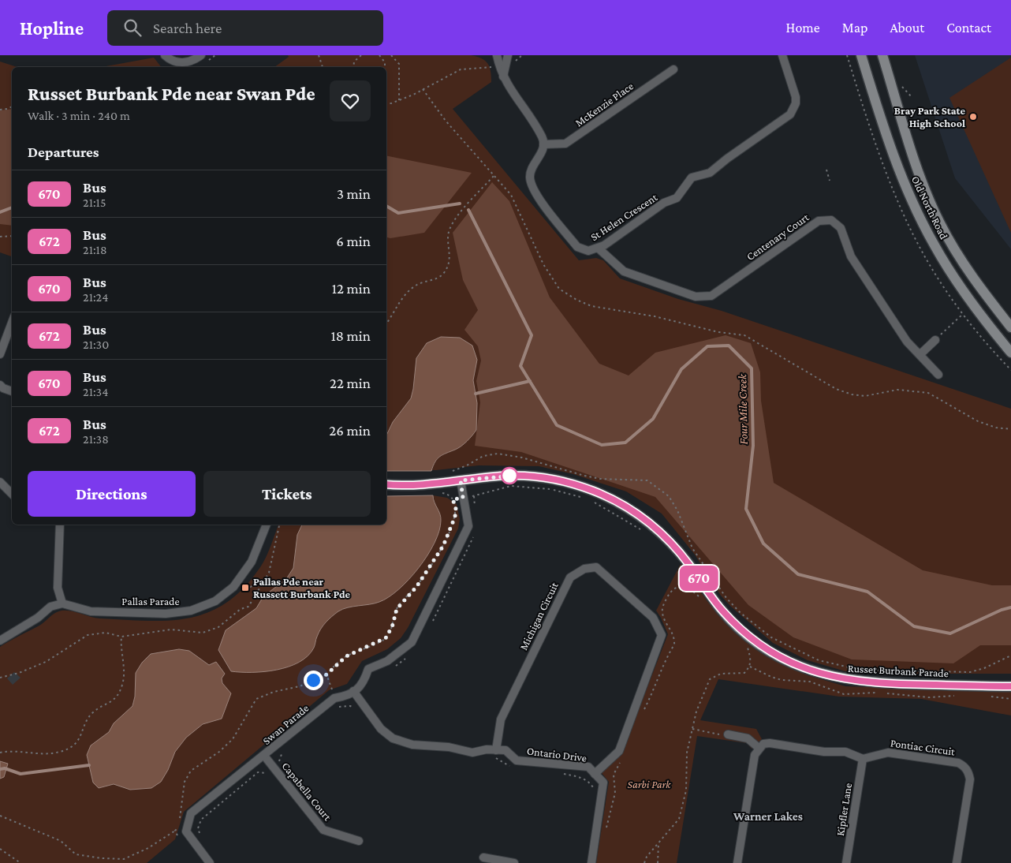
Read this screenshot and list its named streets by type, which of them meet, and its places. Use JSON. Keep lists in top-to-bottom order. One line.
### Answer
{"streets":{"street":["McKenzie Place","Old North Road","St Helen Crescent","Centenary Court","Pallas Parade","Michigan Circuit","Russet Burbank Parade","Swan Parade","Pontiac Circuit","Ontario Drive","Capabella Court","Kipfler Lane"]},"crossings":[["McKenzie Place","St Helen Crescent"],["St Helen Crescent","Centenary Court"],["Michigan Circuit","Ontario Drive"],["Russet Burbank Parade","Swan Parade"],["Swan Parade","Capabella Court"],["Pontiac Circuit","Kipfler Lane"]],"districts":["Warner Lakes"],"water":["Four Mile Creek"],"parks":["Sarbi Park"],"places":{"other":["Bray Park State High School"],"transit":["Pallas Pde near Russett Burbank Pde"]},"lines":["bus line 670"],"page":{"header":"Hopline","search":"Search here","nav":["Home","Map","About","Contact"],"on_map":"670","heading":[["Russet Burbank Pde near Swan Pde","Walk · 3 min · 240 m"],"Departures"],"list":[{"mark":"670","name":"Bus","note":"21:15","value":"3 min"},{"mark":"672","name":"Bus","note":"21:18","value":"6 min"},{"mark":"670","name":"Bus","note":"21:24","value":"12 min"},{"mark":"672","name":"Bus","note":"21:30","value":"18 min"},{"mark":"670","name":"Bus","note":"21:34","value":"22 min"},{"mark":"672","name":"Bus","note":"21:38","value":"26 min"}],"buttons":["Directions","Tickets"]}}
